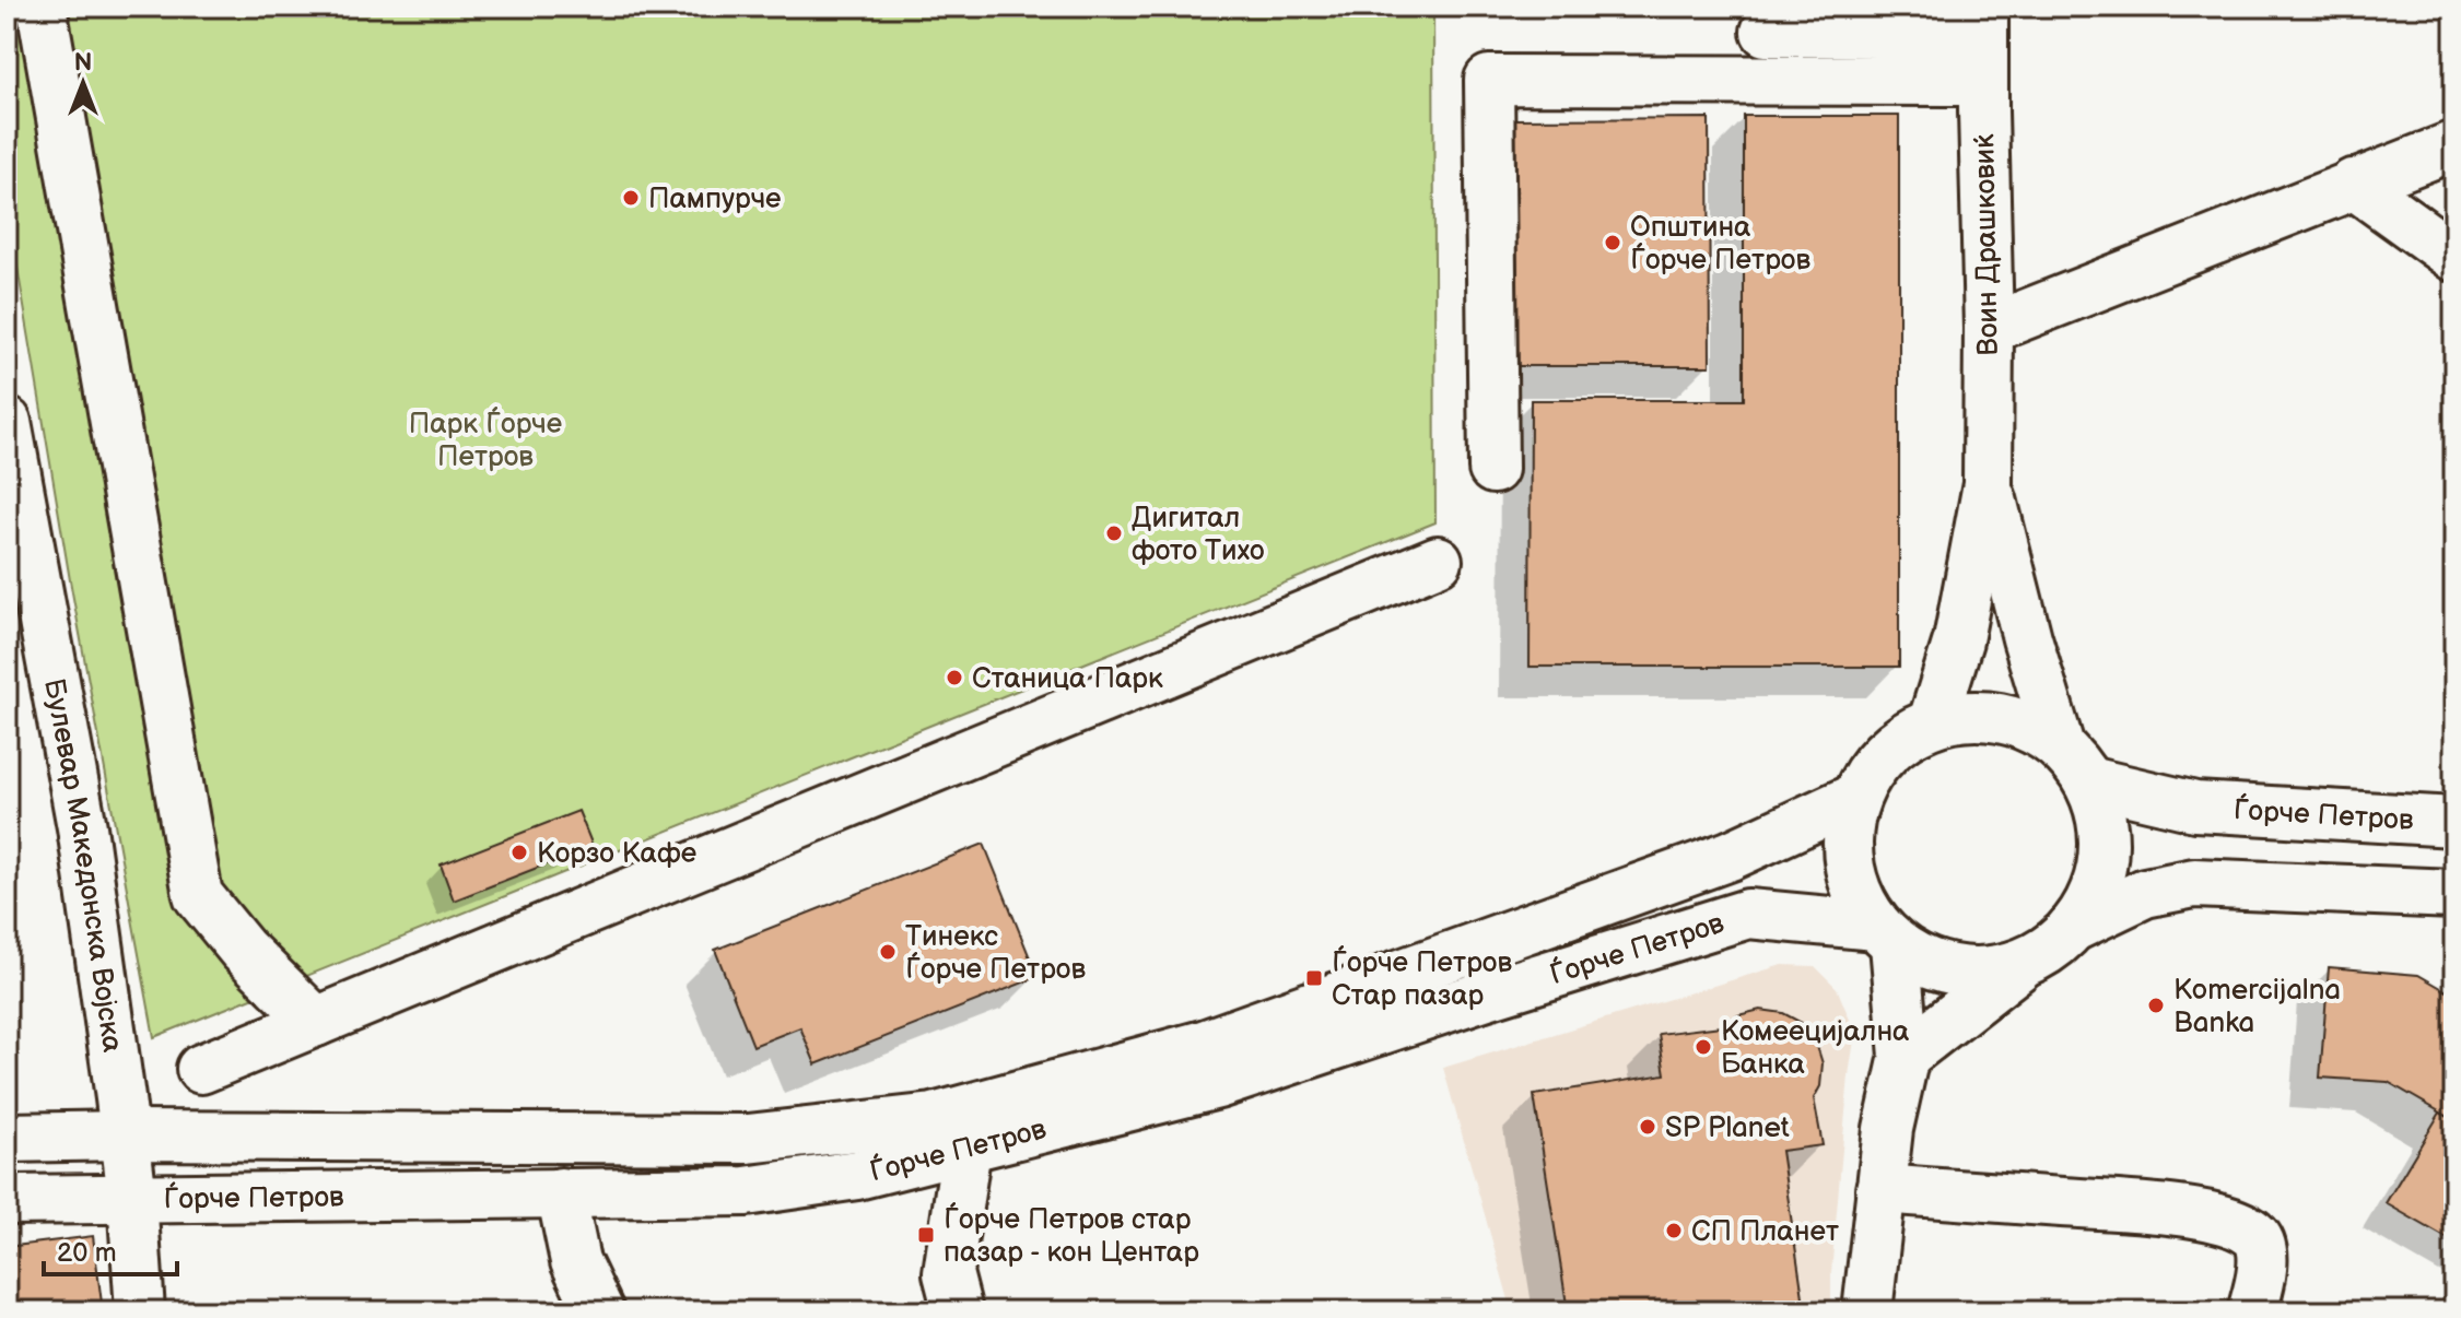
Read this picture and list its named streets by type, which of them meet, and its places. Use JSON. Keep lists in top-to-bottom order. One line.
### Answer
{"streets":{"street":["Воин Драшковиќ","Ѓорче Петров","Булевар Македонска Војска"]},"crossings":[["Воин Драшковиќ","Ѓорче Петров"],["Ѓорче Петров","Булевар Македонска Војска"]],"parks":["Парк Ѓорче Петров"],"places":{"other":["Пампурче","Општина Ѓорче Петров","Дигитал фото Тихо","Станица Парк","Корзо Кафе","Тинекс Ѓорче Петров","Komercijalna Banka","Комеецијална Банка","SP Planet","СП Планет"],"transit":["Ѓорче Петров Стар пазар","Ѓорче Петров стар пазар - кон Центар"]},"scale_bar":"20 m","north":"top"}
